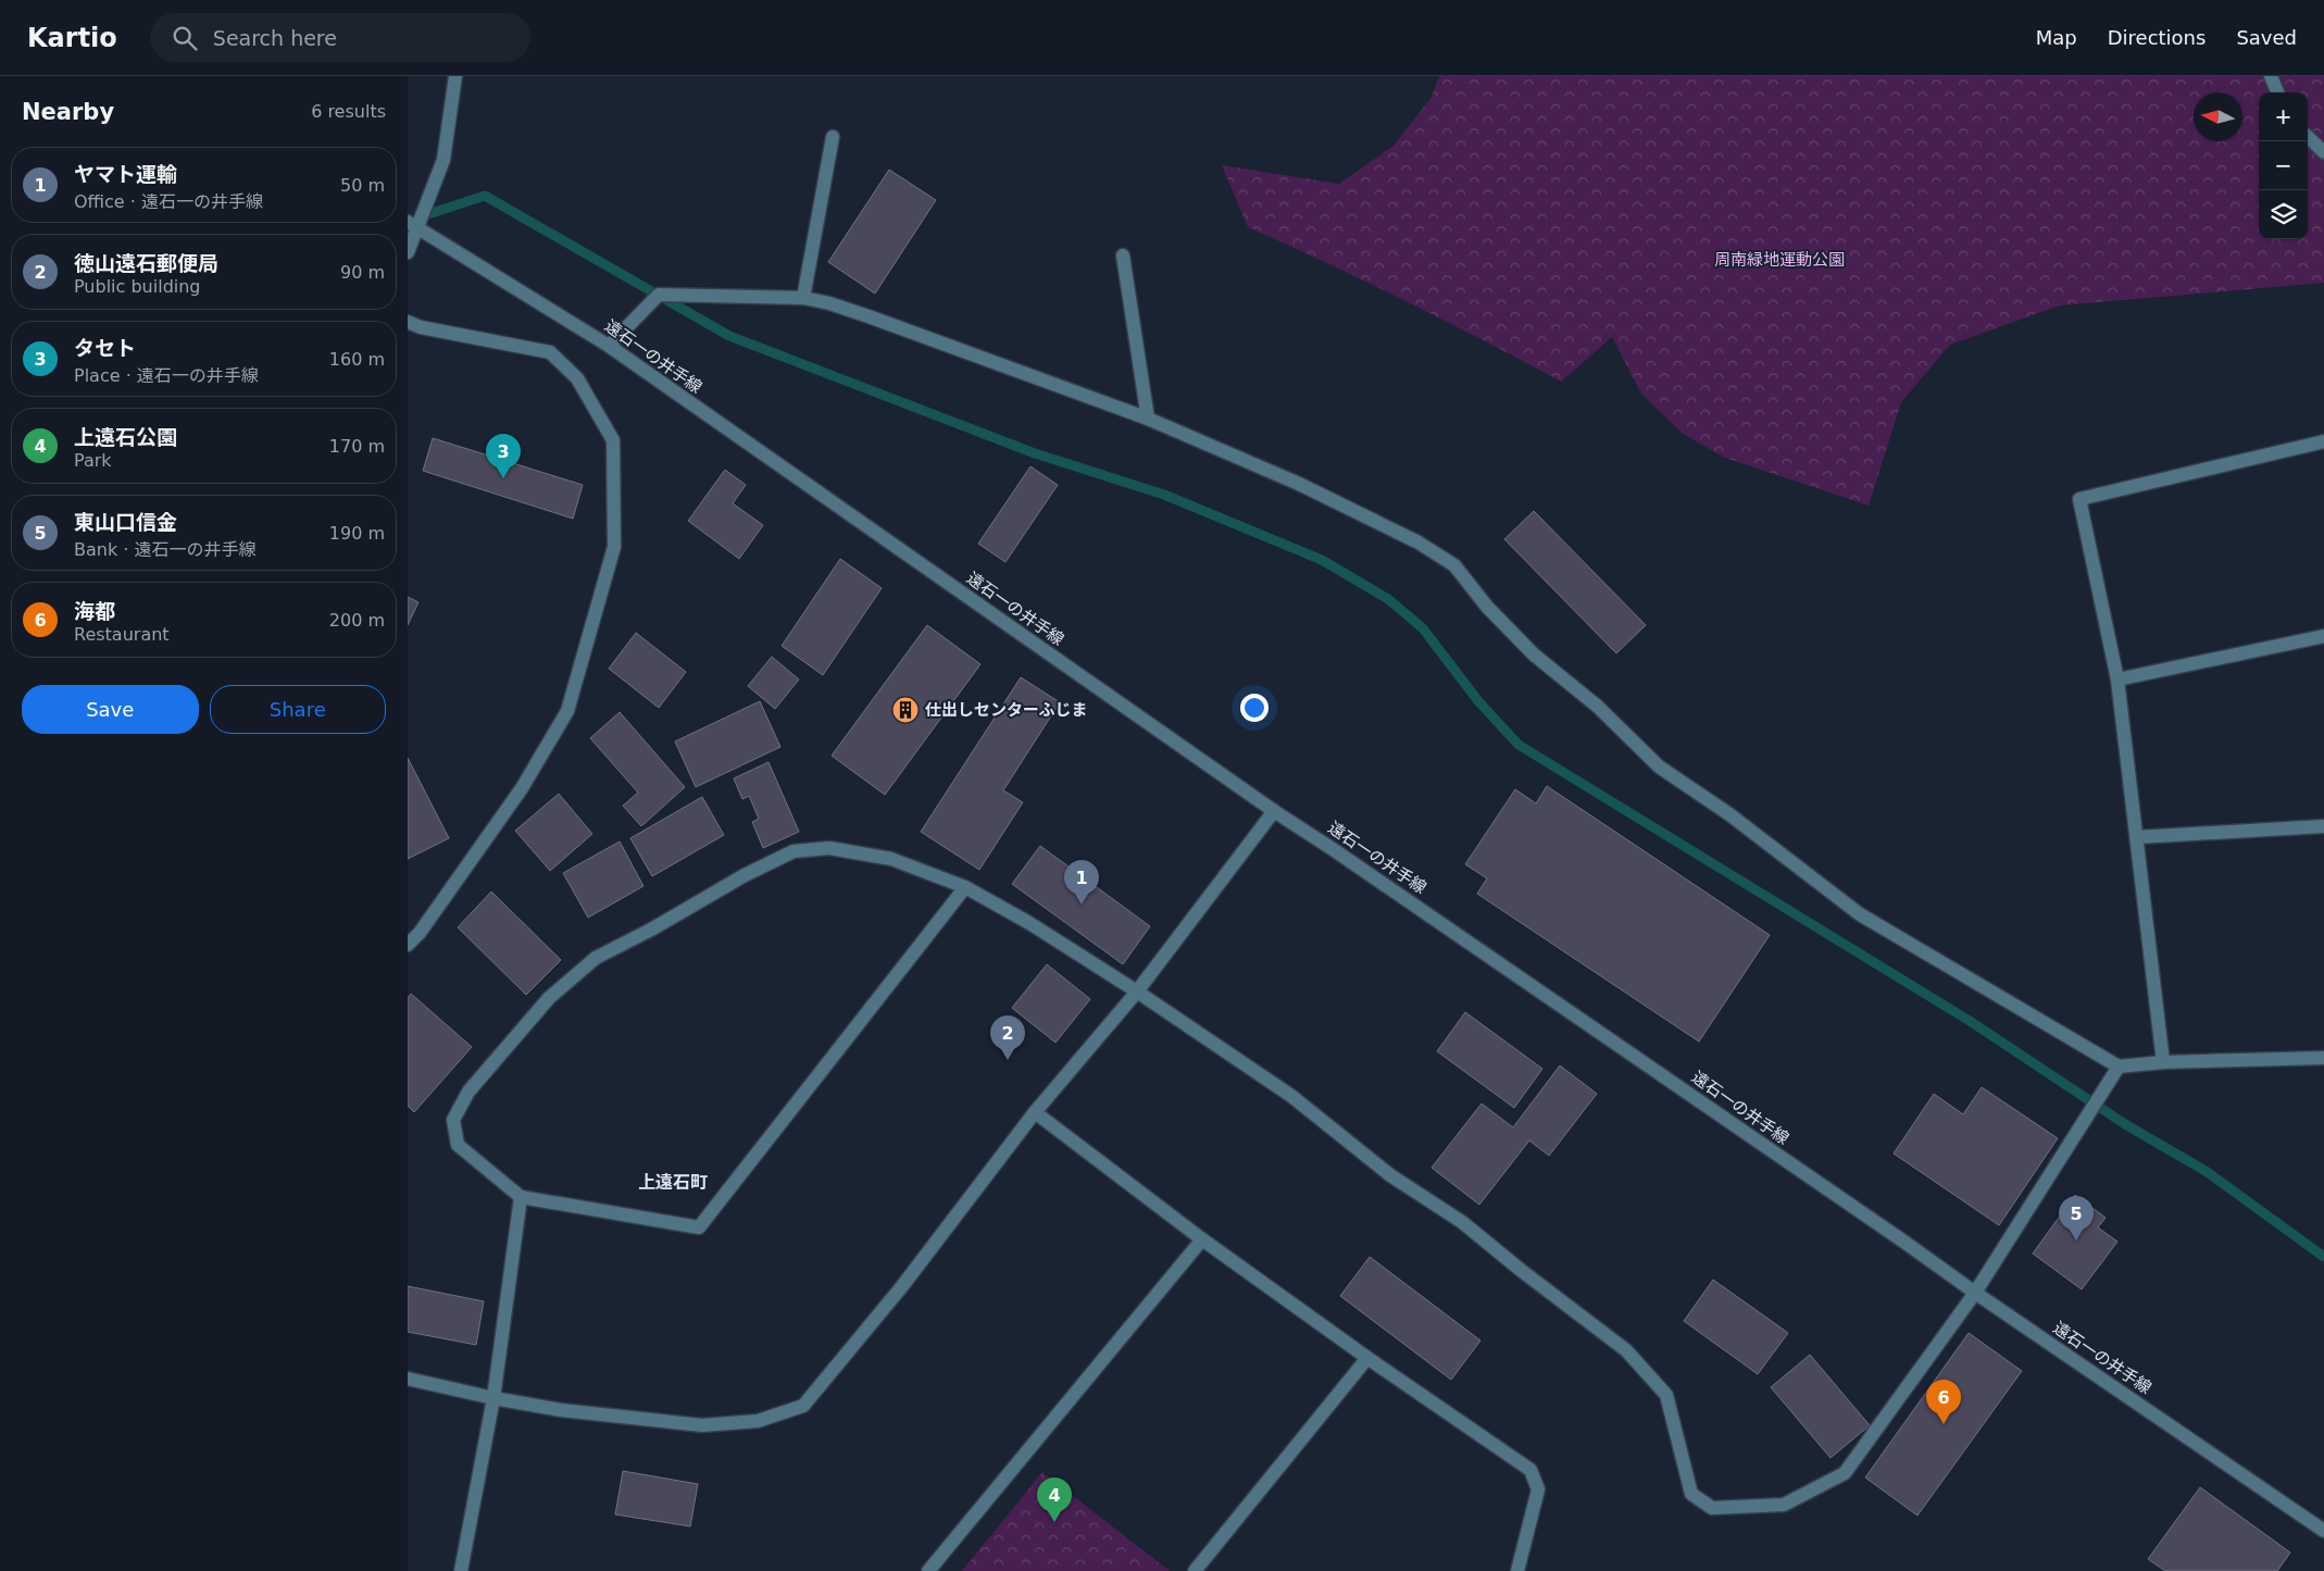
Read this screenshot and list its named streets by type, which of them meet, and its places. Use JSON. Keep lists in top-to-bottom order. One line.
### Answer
{"streets":{"street":["遠石一の井手線"]},"districts":["上遠石町"],"parks":["周南緑地運動公園"],"places":{"building":["仕出しセンターふじま"]},"north":"left","page":{"header":"Kartio","search":"Search here","nav":["Map","Directions","Saved"],"heading":["Nearby","6 results"],"map_buttons":["+","−"],"list":[{"mark":"1","name":"ヤマト運輸","note":"Office · 遠石一の井手線","value":"50 m"},{"mark":"2","name":"徳山遠石郵便局","note":"Public building","value":"90 m"},{"mark":"3","name":"タセト","note":"Place · 遠石一の井手線","value":"160 m"},{"mark":"4","name":"上遠石公園","note":"Park","value":"170 m"},{"mark":"5","name":"東山口信金","note":"Bank · 遠石一の井手線","value":"190 m"},{"mark":"6","name":"海都","note":"Restaurant","value":"200 m"}],"pins":["3","1","2","5","6","4"],"buttons":["Save","Share"]}}
